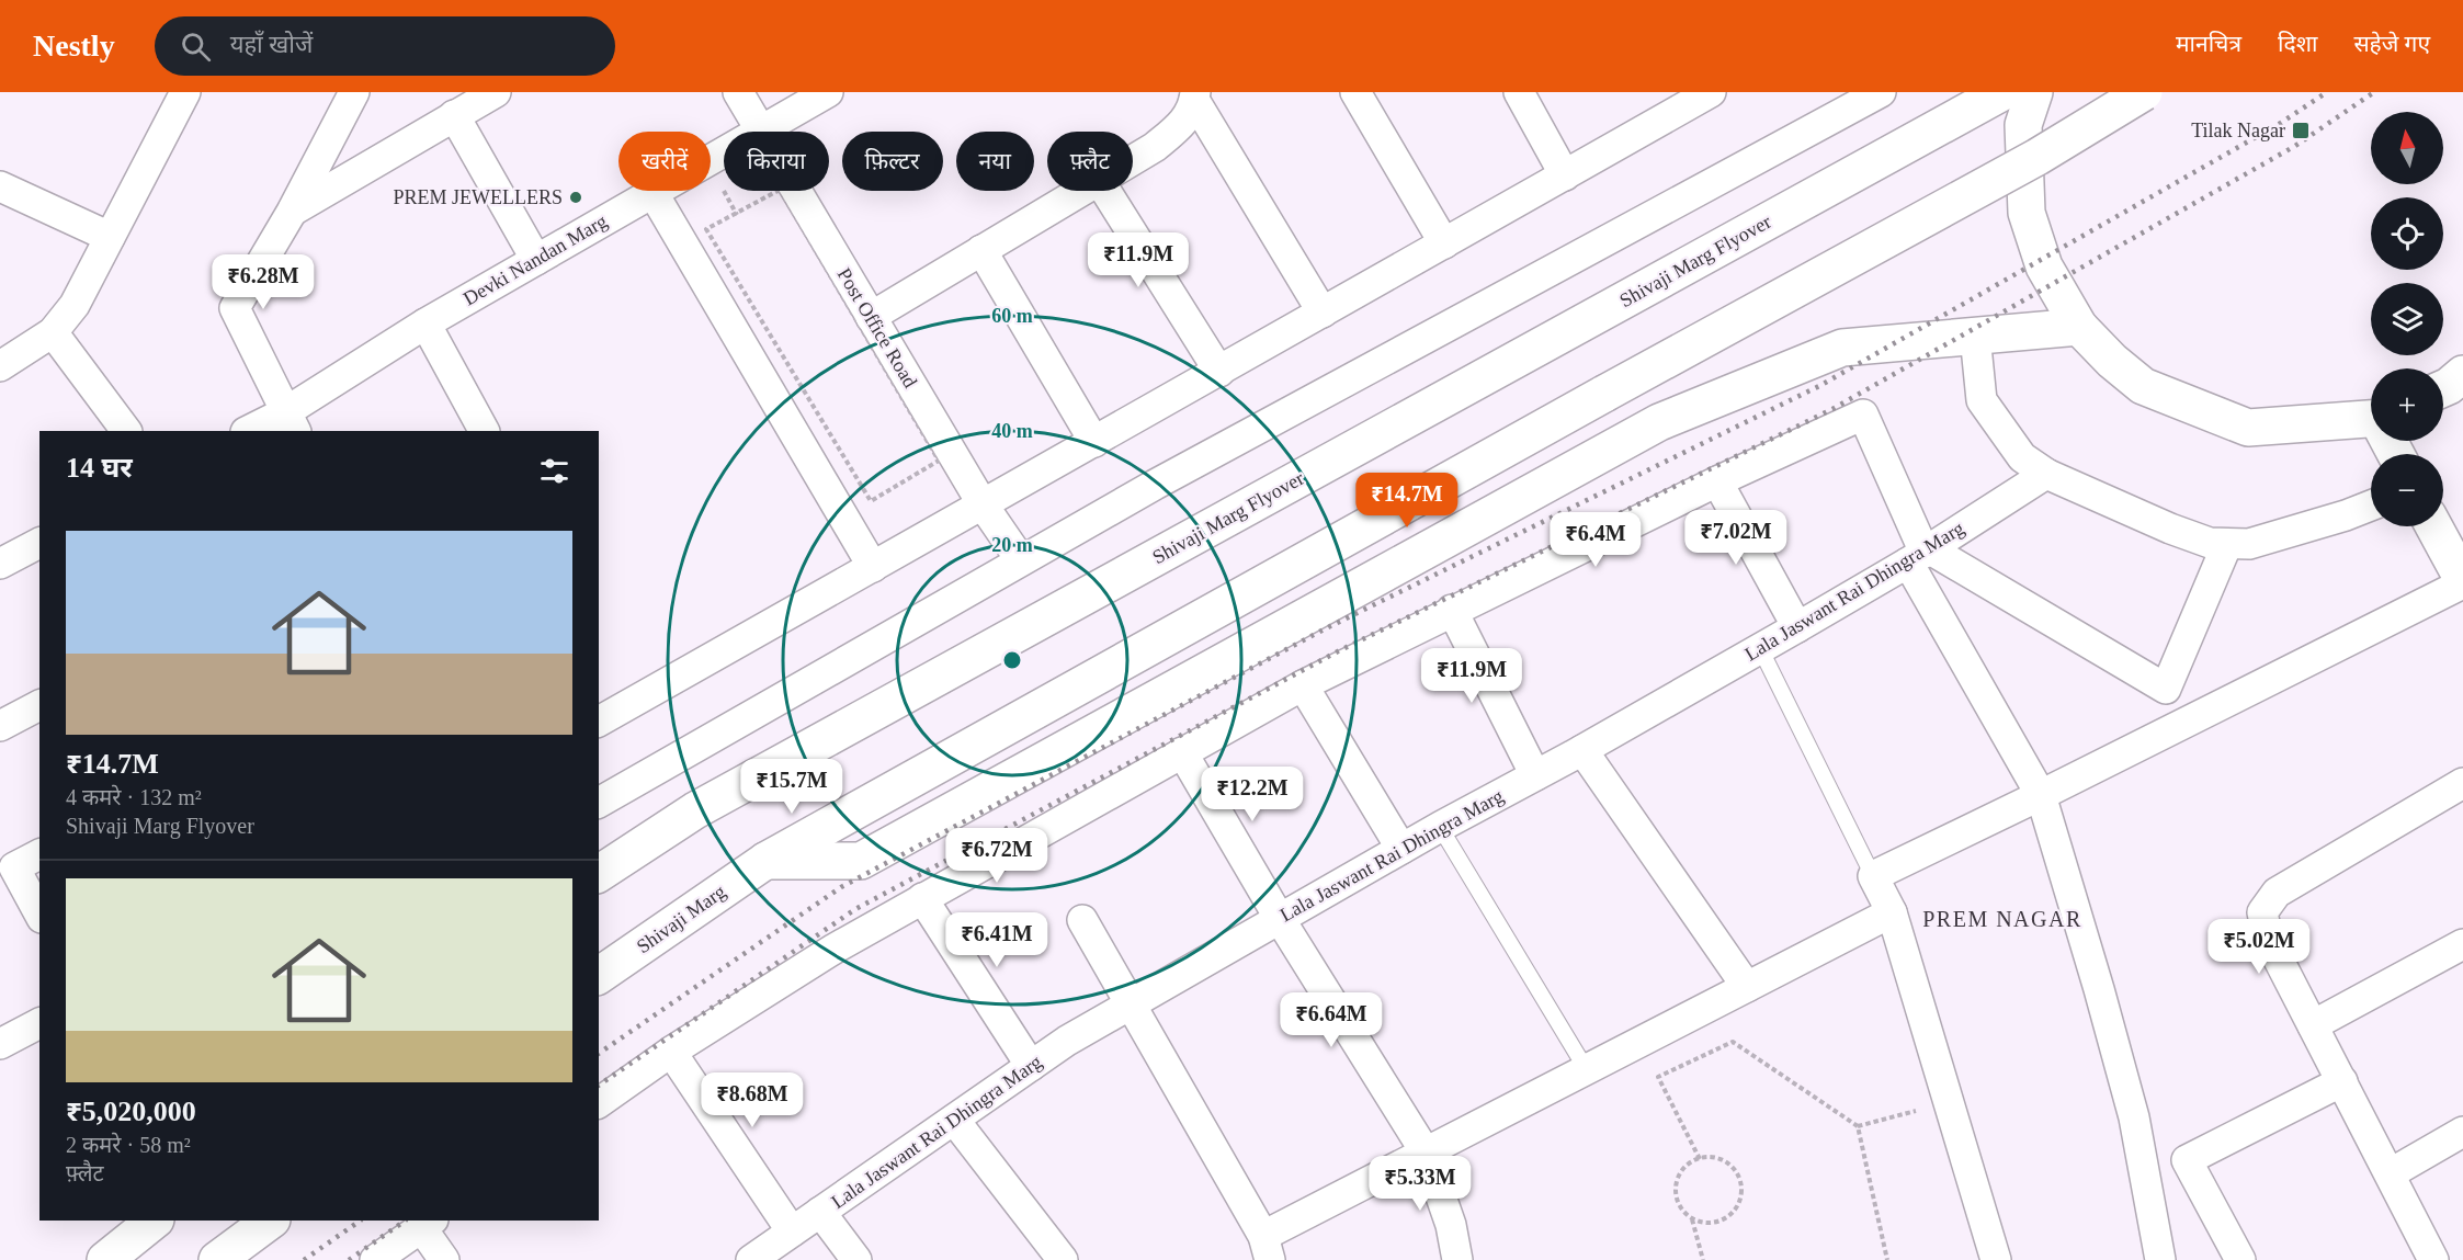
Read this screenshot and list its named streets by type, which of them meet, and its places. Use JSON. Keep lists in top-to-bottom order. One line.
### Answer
{"streets":{"main road":["Shivaji Marg Flyover","Shivaji Marg"],"street":["Devki Nandan Marg","Post Office Road","Lala Jaswant Rai Dhingra Marg"]},"crossings":[["Devki Nandan Marg","Post Office Road"]],"districts":["PREM NAGAR"],"places":{"transit":["Tilak Nagar"],"other":["PREM JEWELLERS"]},"north":"top","page":{"header":"Nestly","search":"यहाँ खोजें","nav":["मानचित्र","दिशा","सहेजे गए"],"map_buttons":["+","−"],"chip":["खरीदें","किराया","फ़िल्टर","नया","फ़्लैट"],"price":["₹11.9M","₹6.28M","₹14.7M","₹7.02M","₹6.4M","₹11.9M","₹15.7M","₹12.2M","₹6.72M","₹6.41M","₹5.02M","₹6.64M","₹8.68M","₹5.33M"],"heading":"14 घर","list":[{"name":"₹14.7M","note":"4 कमरे · 132 m² · Shivaji Marg Flyover"},{"name":"₹5,020,000","note":"2 कमरे · 58 m² · फ़्लैट"}]},"rings":["60 m","40 m","20 m"]}
